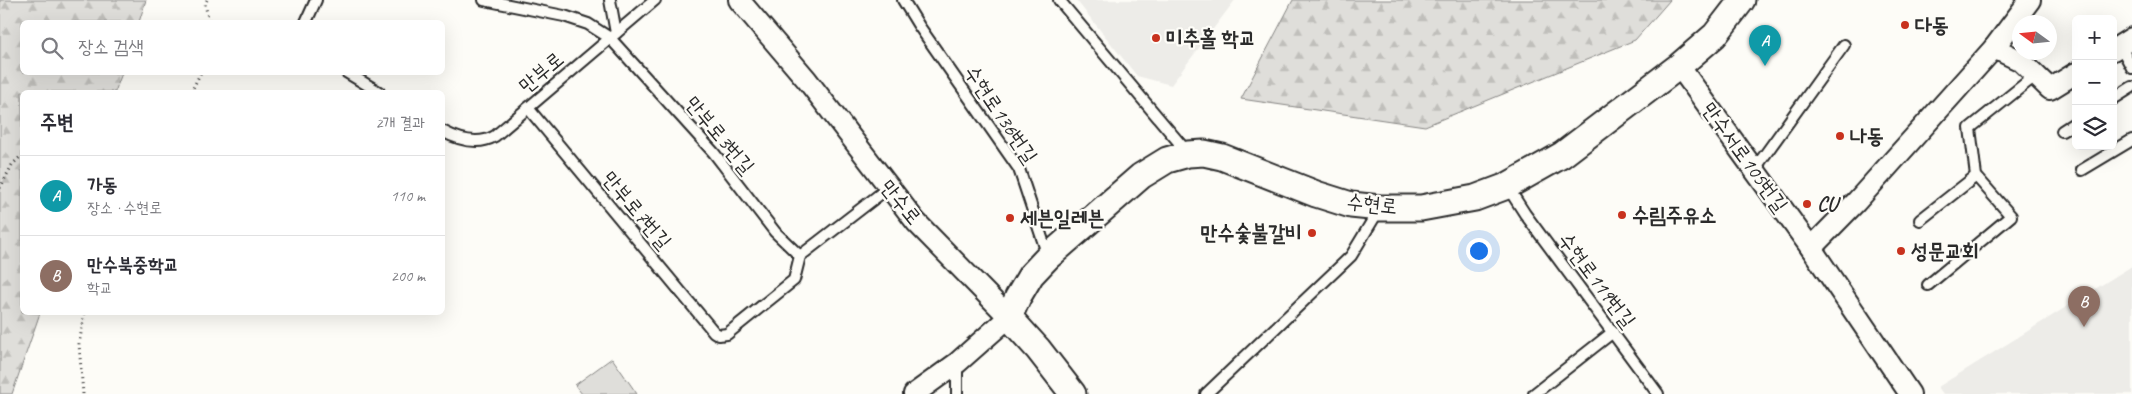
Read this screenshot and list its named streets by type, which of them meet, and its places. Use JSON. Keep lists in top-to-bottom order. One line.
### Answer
{"streets":{"street":["만수서로105번길","만수로","수현로"],"lane":["만부로","수현로136번길","만부로3번길","만부로7번길","수현로119번길"]},"crossings":[["만부로","만부로3번길"],["만부로","만부로7번길"],["수현로136번길","수현로"],["만부로3번길","만부로7번길"],["만수서로105번길","수현로"],["만수로","수현로"],["수현로","수현로119번길"]],"places":["다동","미추홀 학교","나동","CU","수림주유소","세븐일레븐","만수숯불갈비","성문교회"],"north":"left","page":{"map_buttons":["+","−"],"search":"장소 검색","pins":["A","B"],"heading":["주변","2개 결과"],"list":[{"mark":"A","name":"가동","note":"장소 · 수현로","value":"110 m"},{"mark":"B","name":"만수북중학교","note":"학교","value":"200 m"}]}}
